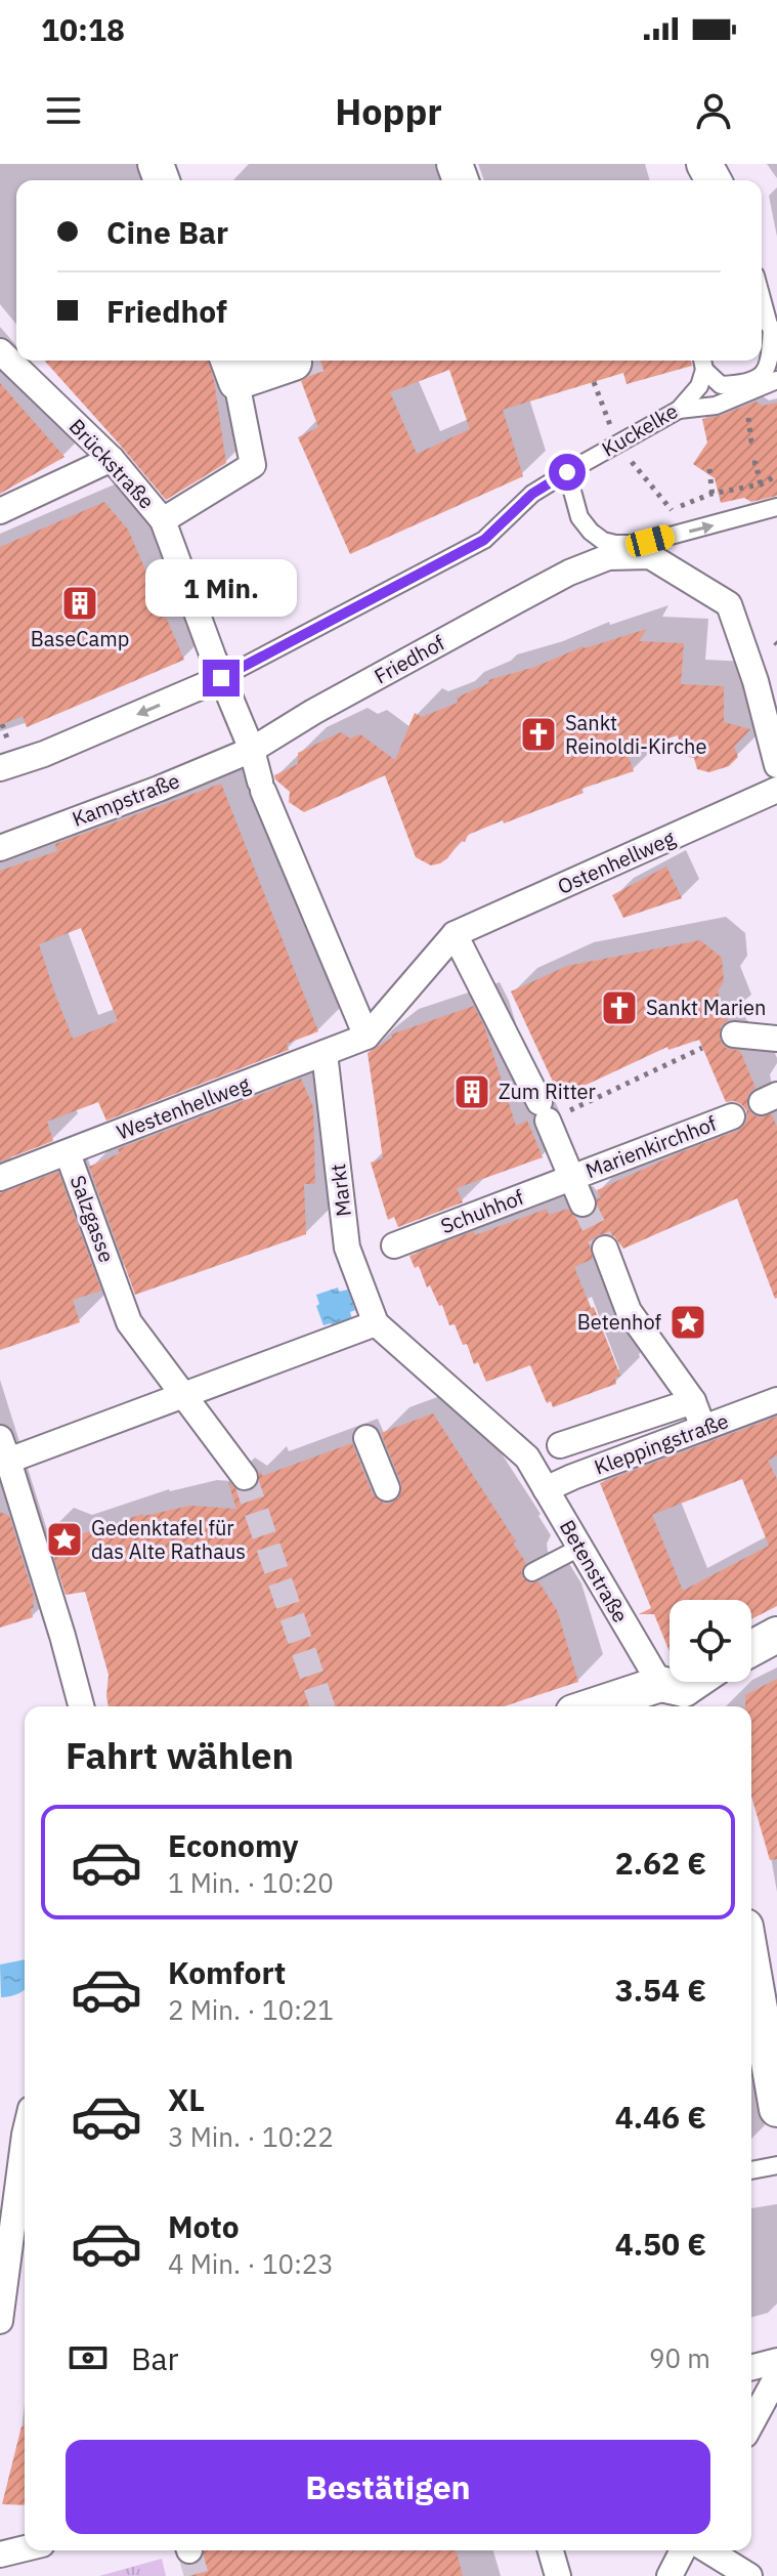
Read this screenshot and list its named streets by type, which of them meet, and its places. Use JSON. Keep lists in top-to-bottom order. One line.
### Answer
{"streets":{"street":["Brückstraße","Friedhof","Kampstraße","Ostenhellweg","Westenhellweg","Marienkirchhof","Markt","Schuhhof","Salzgasse","Kleppingstraße","Betenstraße"],"lane":["Kuckelke"]},"crossings":[["Brückstraße","Friedhof"],["Brückstraße","Kampstraße"],["Brückstraße","Ostenhellweg"],["Brückstraße","Westenhellweg"],["Friedhof","Kampstraße"],["Ostenhellweg","Westenhellweg"],["Westenhellweg","Markt"],["Westenhellweg","Salzgasse"],["Marienkirchhof","Schuhhof"],["Markt","Betenstraße"],["Kleppingstraße","Betenstraße"]],"places":{"building":["BaseCamp","Zum Ritter"],"church":["Sankt Reinoldi-Kirche","Sankt Marien"],"place":["Betenhof","Gedenktafel für das Alte Rathaus"]},"page":{"status":"10:18","header":"Hoppr","banner":["Cine Bar","Friedhof"],"bubble":"1 Min.","heading":"Fahrt wählen","list":[{"name":"Economy","note":"1 Min. · 10:20","value":"2.62 €"},{"name":"Komfort","note":"2 Min. · 10:21","value":"3.54 €"},{"name":"XL","note":"3 Min. · 10:22","value":"4.46 €"},{"name":"Moto","note":"4 Min. · 10:23","value":"4.50 €"}],"pay":["Bar","90 m"],"buttons":"Bestätigen"}}
